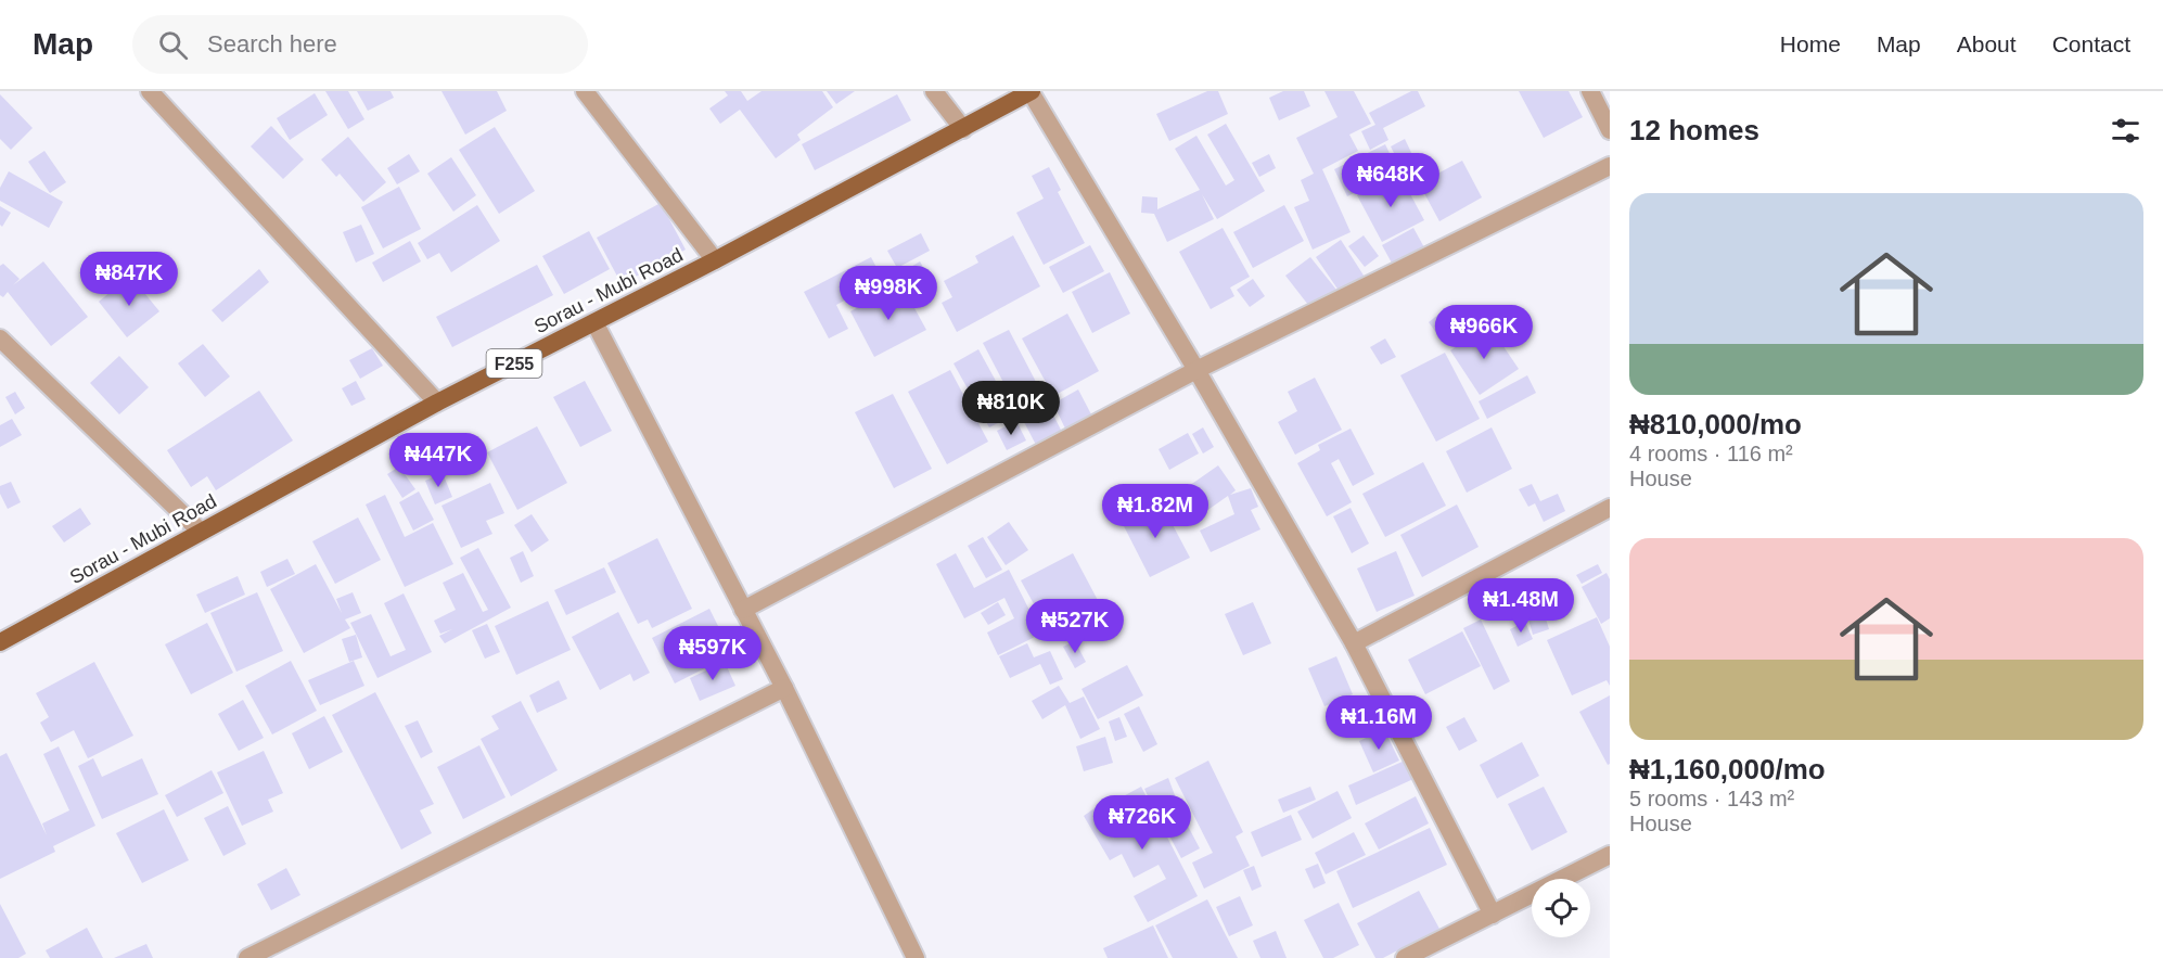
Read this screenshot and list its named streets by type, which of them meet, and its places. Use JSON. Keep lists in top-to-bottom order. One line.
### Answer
{"streets":{"main road":["Sorau - Mubi Road","F255"]},"page":{"header":"Map","search":"Search here","nav":["Home","Map","About","Contact"],"heading":"12 homes","price":["₦648K","₦847K","₦998K","₦966K","₦810K","₦447K","₦1.82M","₦1.48M","₦527K","₦597K","₦1.16M","₦726K"],"list":[{"name":"₦810,000/mo","note":"4 rooms · 116 m² · House"},{"name":"₦1,160,000/mo","note":"5 rooms · 143 m² · House"}]}}
